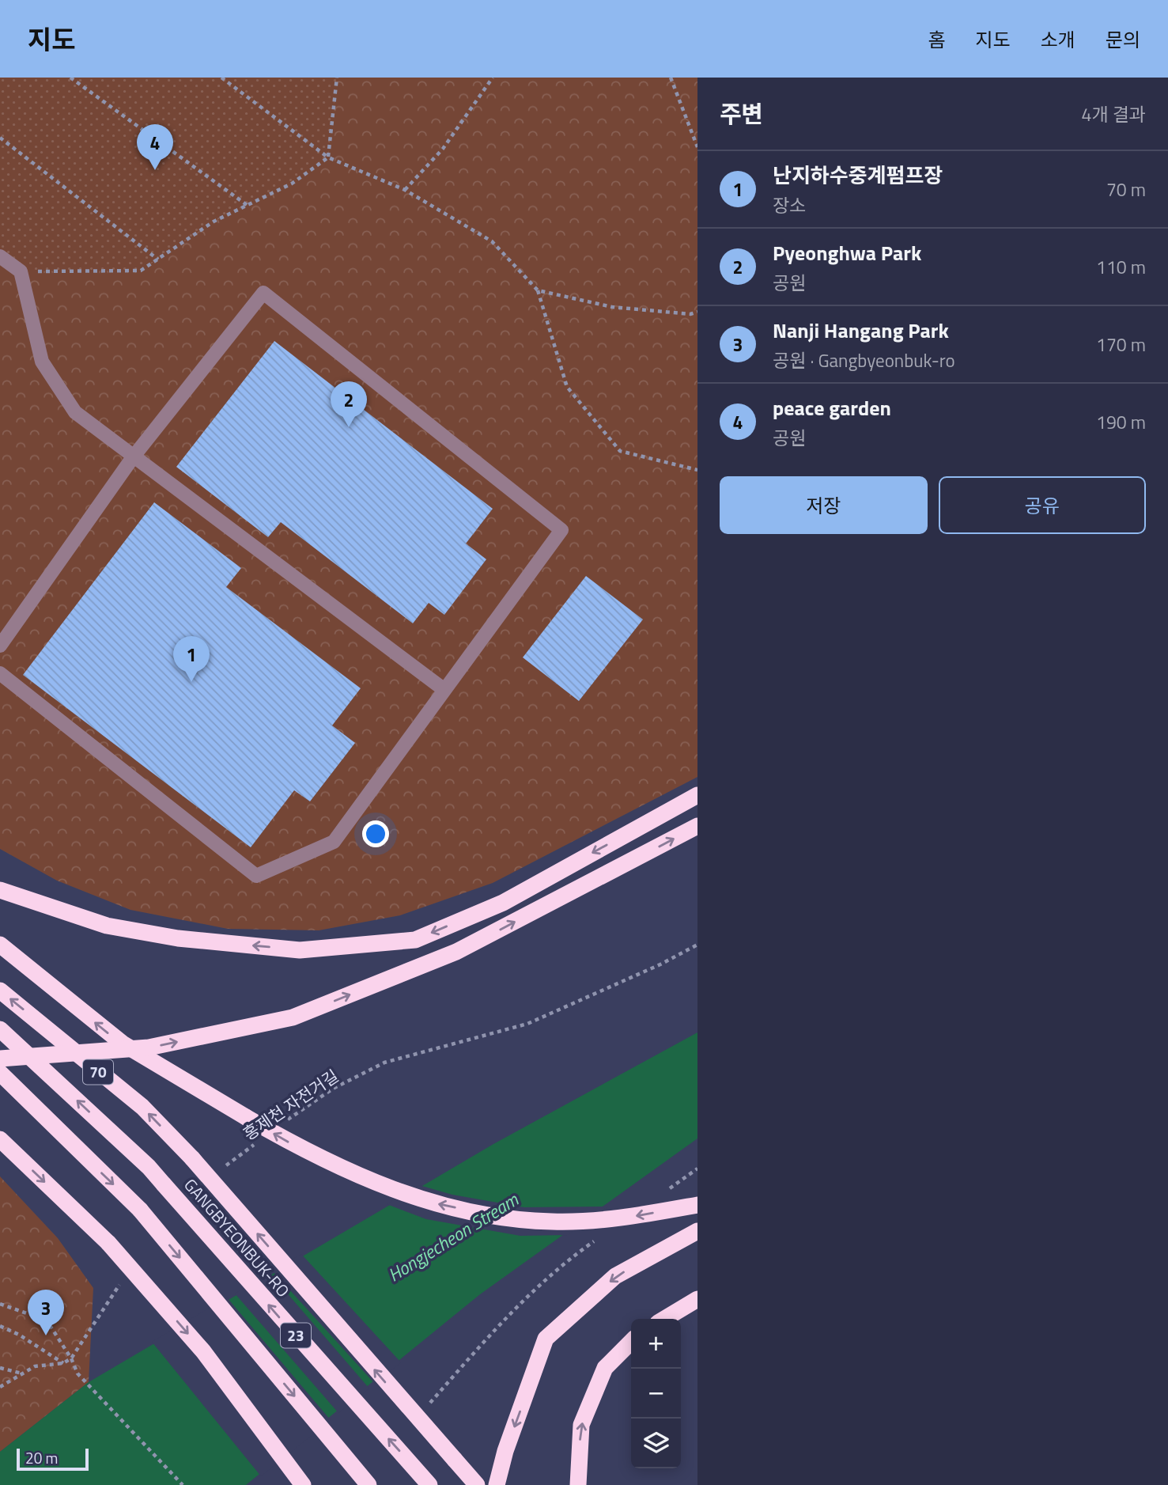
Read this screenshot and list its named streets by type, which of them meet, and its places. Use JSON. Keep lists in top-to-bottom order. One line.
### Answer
{"streets":{"highway":["70","GANGBYEONBUK-RO","23"],"path":["홍제천 자전거길"]},"water":["Hongjecheon Stream"],"scale_bar":"20 m","page":{"header":"지도","nav":["홈","지도","소개","문의"],"heading":["주변","4개 결과"],"pins":["4","2","1","3"],"list":[{"mark":"1","name":"난지하수중계펌프장","note":"장소","value":"70 m"},{"mark":"2","name":"Pyeonghwa Park","note":"공원","value":"110 m"},{"mark":"3","name":"Nanji Hangang Park","note":"공원 · Gangbyeonbuk-ro","value":"170 m"},{"mark":"4","name":"peace garden","note":"공원","value":"190 m"}],"buttons":["저장","공유"],"map_buttons":["+","−"],"scale":"20 m"}}
